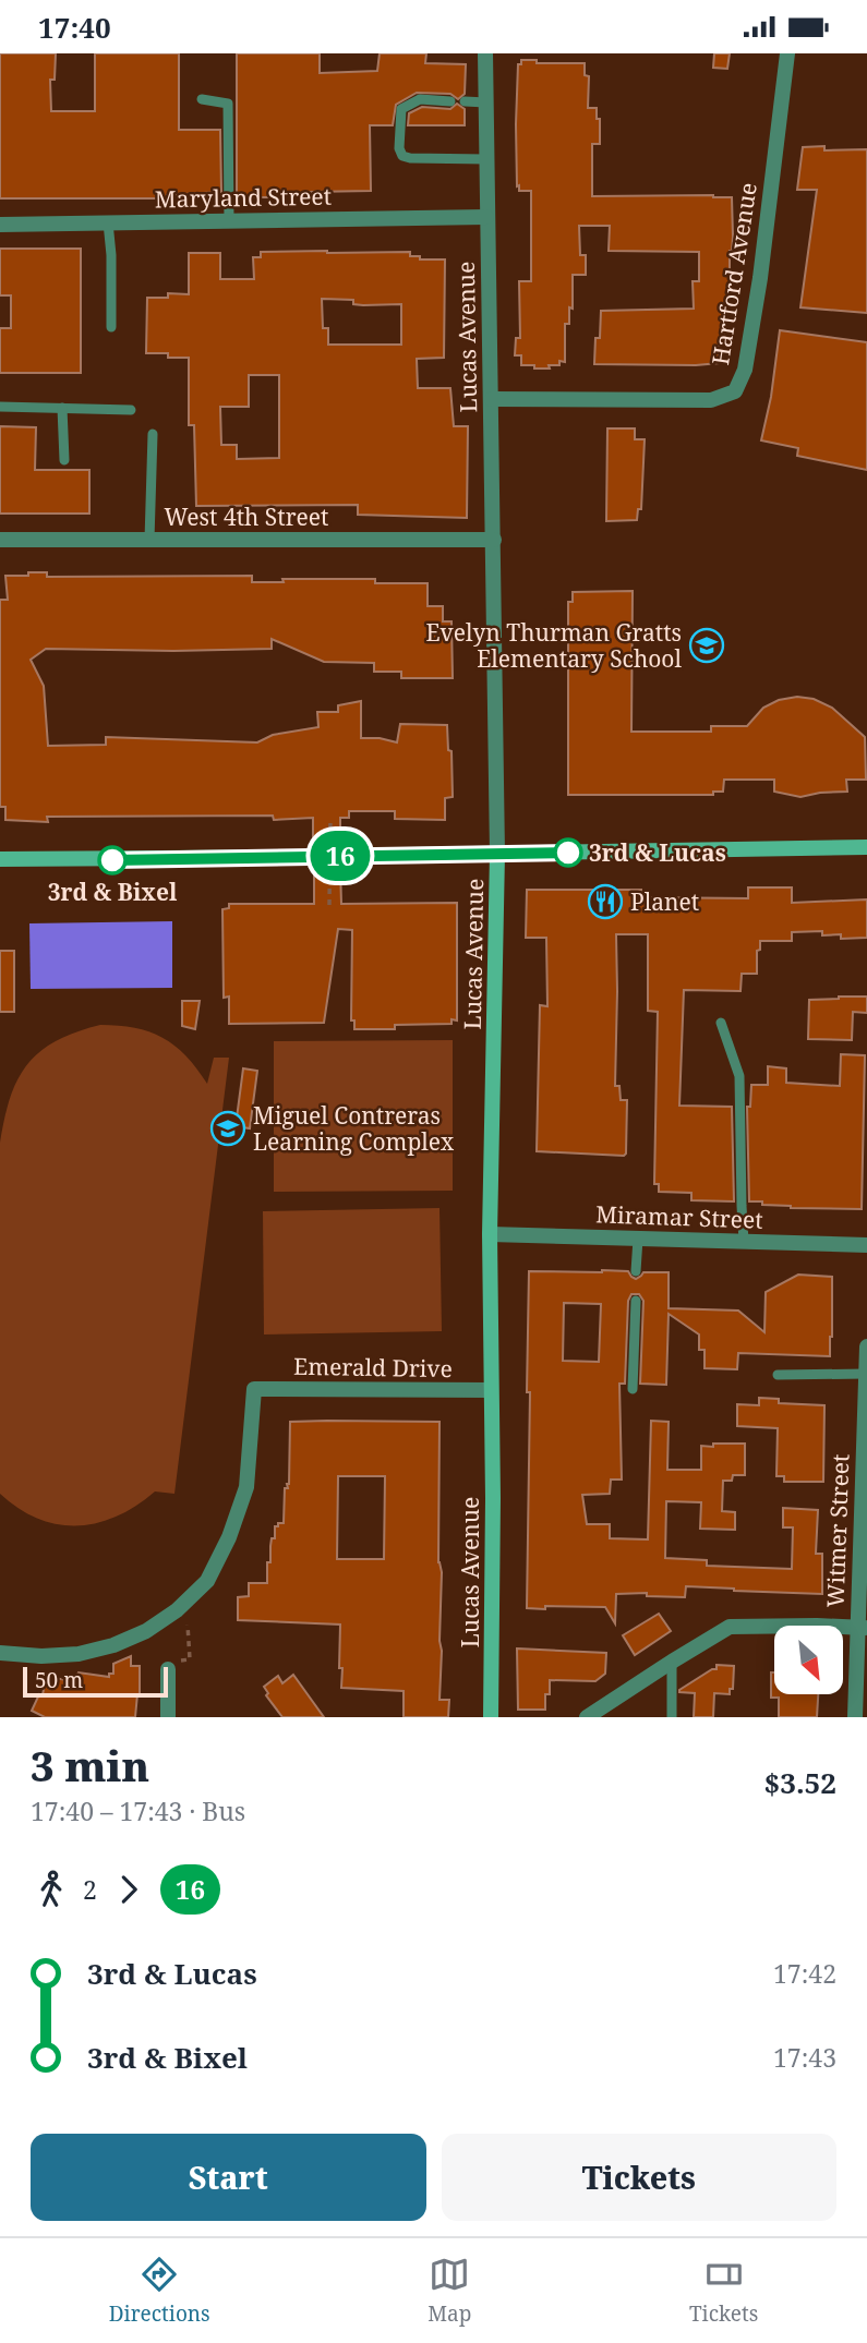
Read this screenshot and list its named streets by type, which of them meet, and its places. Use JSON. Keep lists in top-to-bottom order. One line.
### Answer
{"streets":{"street":["Maryland Street","Hartford Avenue","Lucas Avenue","West 4th Street","Miramar Street","Emerald Drive","Witmer Street"]},"crossings":[["Maryland Street","Lucas Avenue"],["Hartford Avenue","Lucas Avenue"],["Lucas Avenue","West 4th Street"],["Lucas Avenue","Miramar Street"],["Lucas Avenue","Emerald Drive"]],"places":{"school or university":["Evelyn Thurman Gratts Elementary School","Miguel Contreras Learning Complex"],"other":["3rd & Lucas","3rd & Bixel"],"restaurant":["Planet"]},"lines":["bus line 16"],"scale_bar":"50 m","north":"bottom right","page":{"status":"17:40","on_map":"16","scale":"50 m","heading":["3 min","17:40 – 17:43 · Bus","$3.52"],"legs":["2","16"],"list":[{"name":"3rd & Lucas","value":"17:42"},{"name":"3rd & Bixel","value":"17:43"}],"buttons":["Start","Tickets"],"tabs":["Directions","Map","Tickets"]}}
